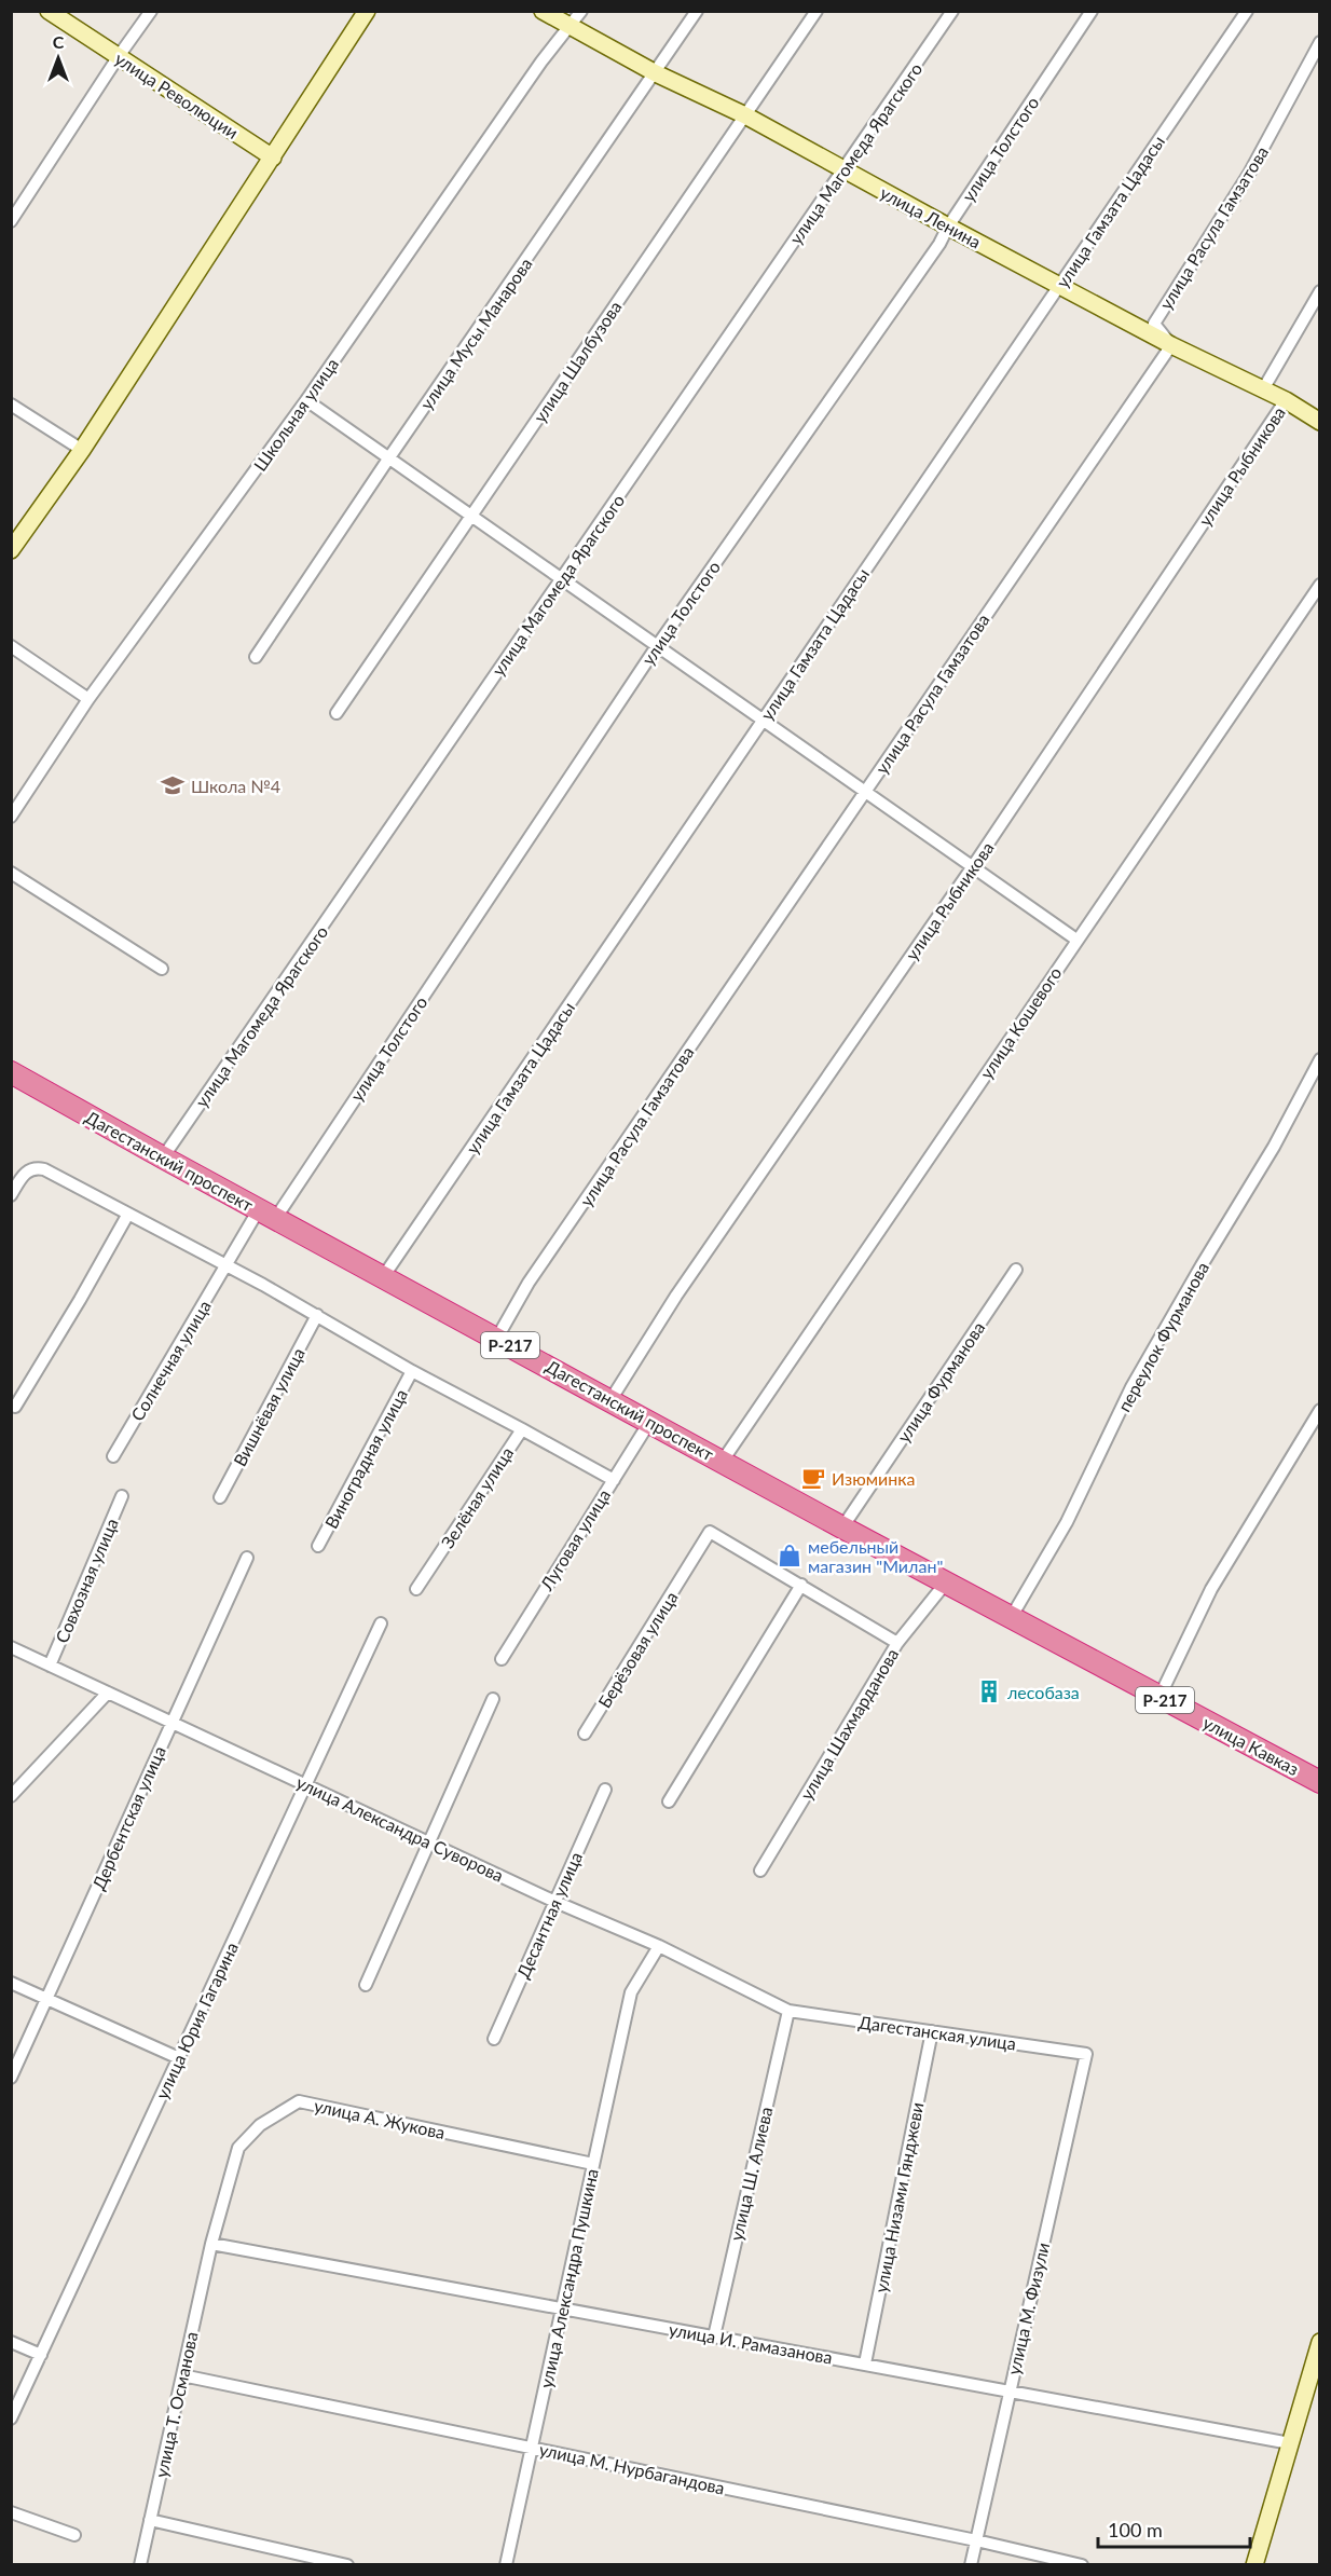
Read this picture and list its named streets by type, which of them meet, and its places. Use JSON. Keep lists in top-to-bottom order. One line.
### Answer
{"streets":{"highway":["Дагестанский проспект","Р-217","улица Кавказ"],"street":["улица Революции","улица Толстого","улица Магомеда Ярагского","улица Гамзата Цадасы","улица Ленина","улица Расула Гамзатова","улица Мусы Манарова","улица Шалбузова","Школьная улица","улица Рыбникова","улица Кошевого","переулок Фурманова","Солнечная улица","улица Фурманова","Вишнёвая улица","Виноградная улица","Зелёная улица","Луговая улица","Совхозная улица","Берёзовая улица","улица Шахмарданова","Дербентская улица","улица Александра Суворова","Десантная улица","улица Юрия Гагарина","Дагестанская улица","улица А. Жукова","улица Ш. Алиева","улица Низами Гянджеви","улица Александра Пушкина","улица М. Физули","улица И. Рамазанова","улица Т. Османова","улица М. Нурбагандова"]},"crossings":[["улица Толстого","улица Ленина"],["улица Толстого","Дагестанский проспект"],["улица Толстого","Солнечная улица"],["улица Магомеда Ярагского","улица Ленина"],["улица Магомеда Ярагского","Дагестанский проспект"],["улица Гамзата Цадасы","улица Ленина"],["улица Гамзата Цадасы","Дагестанский проспект"],["улица Ленина","улица Расула Гамзатова"],["улица Ленина","улица Мусы Манарова"],["улица Ленина","улица Шалбузова"],["улица Ленина","Школьная улица"],["улица Ленина","улица Рыбникова"],["улица Расула Гамзатова","Дагестанский проспект"],["улица Рыбникова","Дагестанский проспект"],["улица Кошевого","Дагестанский проспект"],["Дагестанский проспект","переулок Фурманова"],["Дагестанский проспект","улица Фурманова"],["Дагестанский проспект","Луговая улица"],["Дагестанский проспект","улица Шахмарданова"],["Дагестанский проспект","улица Кавказ"],["переулок Фурманова","улица Кавказ"],["Зелёная улица","Луговая улица"],["Совхозная улица","улица Александра Суворова"],["Дербентская улица","улица Александра Суворова"],["улица Александра Суворова","Десантная улица"],["улица Александра Суворова","улица Юрия Гагарина"],["улица Александра Суворова","Дагестанская улица"],["улица Александра Суворова","улица Ш. Алиева"],["улица Александра Суворова","улица Александра Пушкина"],["Дагестанская улица","улица Ш. Алиева"],["Дагестанская улица","улица Низами Гянджеви"],["Дагестанская улица","улица М. Физули"],["улица А. Жукова","улица Александра Пушкина"],["улица А. Жукова","улица И. Рамазанова"],["улица А. Жукова","улица Т. Османова"],["улица Ш. Алиева","улица И. Рамазанова"],["улица Низами Гянджеви","улица И. Рамазанова"],["улица Александра Пушкина","улица И. Рамазанова"],["улица Александра Пушкина","улица М. Нурбагандова"],["улица М. Физули","улица И. Рамазанова"],["улица М. Физули","улица М. Нурбагандова"],["улица И. Рамазанова","улица Т. Османова"],["улица Т. Османова","улица М. Нурбагандова"]],"places":{"school or university":["Школа №4"],"cafe":["Изюминка"],"shop":["мебельный магазин \"Милан\""],"building":["лесобаза"]},"scale_bar":"100 m","north":"top"}
